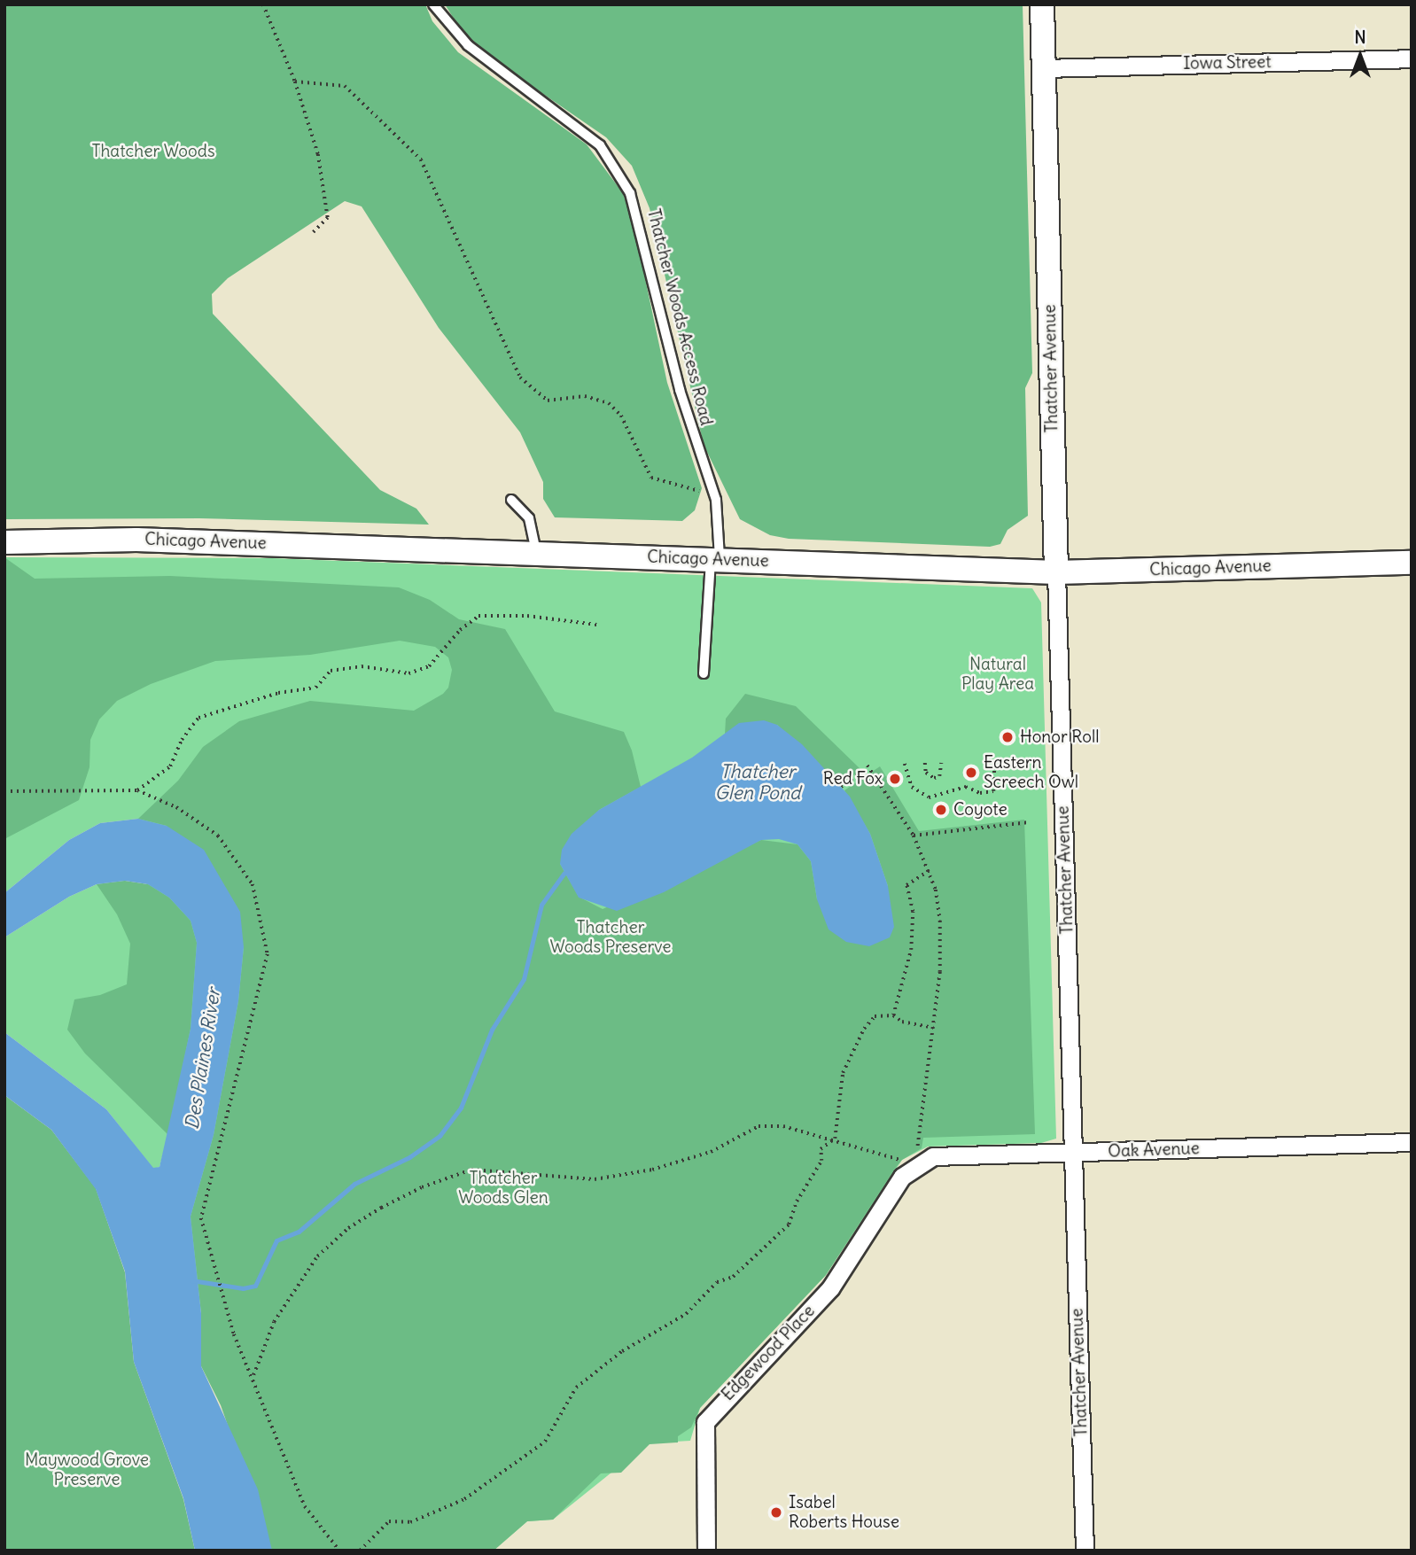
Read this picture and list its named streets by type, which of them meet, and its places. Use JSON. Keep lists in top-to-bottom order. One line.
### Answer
{"streets":{"main road":["Thatcher Avenue","Chicago Avenue"],"street":["Iowa Street","Oak Avenue","Edgewood Place"],"lane":["Thatcher Woods Access Road"]},"crossings":[["Iowa Street","Thatcher Avenue"],["Thatcher Woods Access Road","Chicago Avenue"],["Thatcher Avenue","Chicago Avenue"],["Thatcher Avenue","Oak Avenue"],["Oak Avenue","Edgewood Place"]],"water":["Thatcher Glen Pond","Des Plaines River"],"parks":["Thatcher Woods","Natural Play Area","Thatcher Woods Preserve","Thatcher Woods Glen","Maywood Grove Preserve"],"places":["Honor Roll","Eastern Screech Owl","Red Fox","Coyote","Isabel Roberts House"],"north":"top"}
